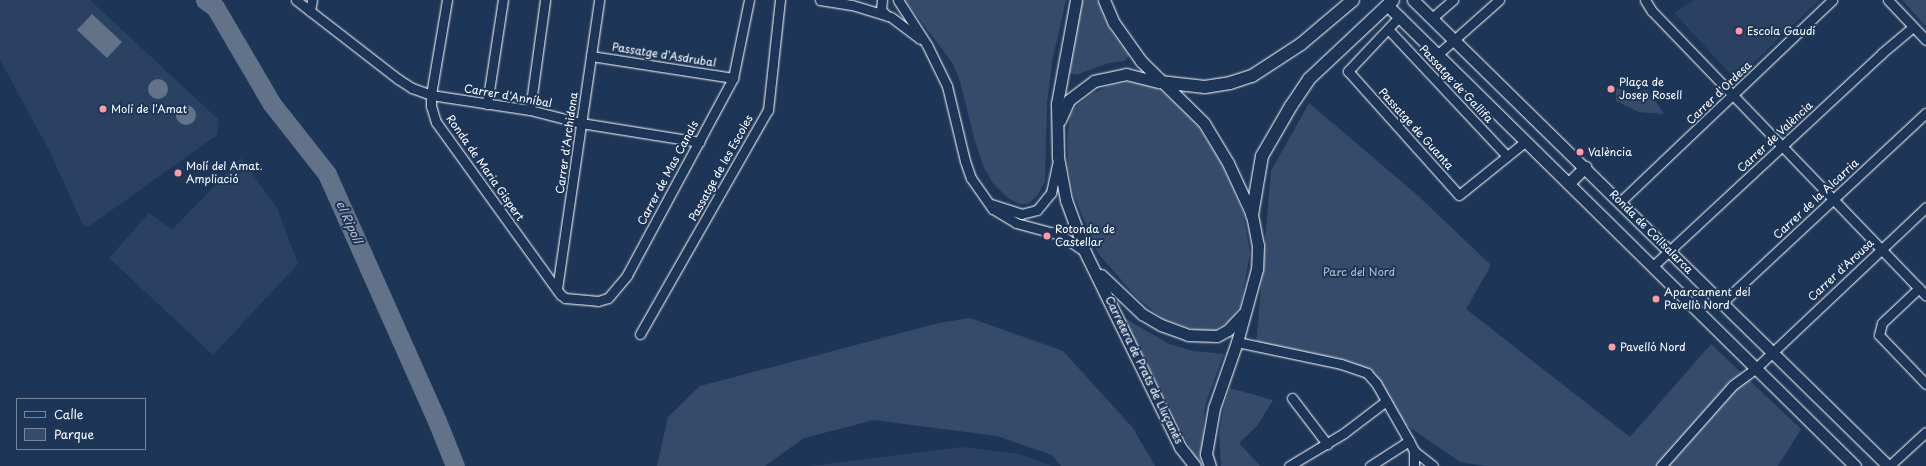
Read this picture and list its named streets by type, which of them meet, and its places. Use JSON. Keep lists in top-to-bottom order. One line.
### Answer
{"streets":{"street":["Passatge d'Asdrubal","Passatge de Gallifa","Carrer d'Ordesa","Carrer d'Anníbal","Passatge de Guanta","Carrer de València","Carrer d'Archidona","Ronda de Maria Gispert","Passatge de les Escoles","Carrer de Mas Canals","Carrer de la Alcarria","Ronda de Collsalarca","Carrer d'Arousa","Carretera de Prats de Lluçanès"]},"crossings":[["Passatge d'Asdrubal","Carrer d'Archidona"],["Passatge d'Asdrubal","Carrer de Mas Canals"],["Passatge de Gallifa","Passatge de Guanta"],["Carrer d'Ordesa","Ronda de Collsalarca"],["Carrer d'Anníbal","Carrer d'Archidona"],["Carrer d'Anníbal","Ronda de Maria Gispert"],["Carrer d'Anníbal","Carrer de Mas Canals"],["Passatge de Guanta","Ronda de Collsalarca"],["Carrer de València","Ronda de Collsalarca"],["Carrer d'Archidona","Ronda de Maria Gispert"],["Carrer d'Archidona","Carrer de Mas Canals"],["Ronda de Maria Gispert","Carrer de Mas Canals"],["Carrer de la Alcarria","Ronda de Collsalarca"],["Ronda de Collsalarca","Carrer d'Arousa"]],"water":["el Ripoll"],"parks":["Parc del Nord"],"places":["Escola Gaudí","Plaça de Josep Rosell","Molí de l'Amat","València","Molí del Amat. Ampliació","Rotonda de Castellar","Aparcament del Pavellò Nord","Pavelló Nord"],"legend":["Calle","Parque"]}
